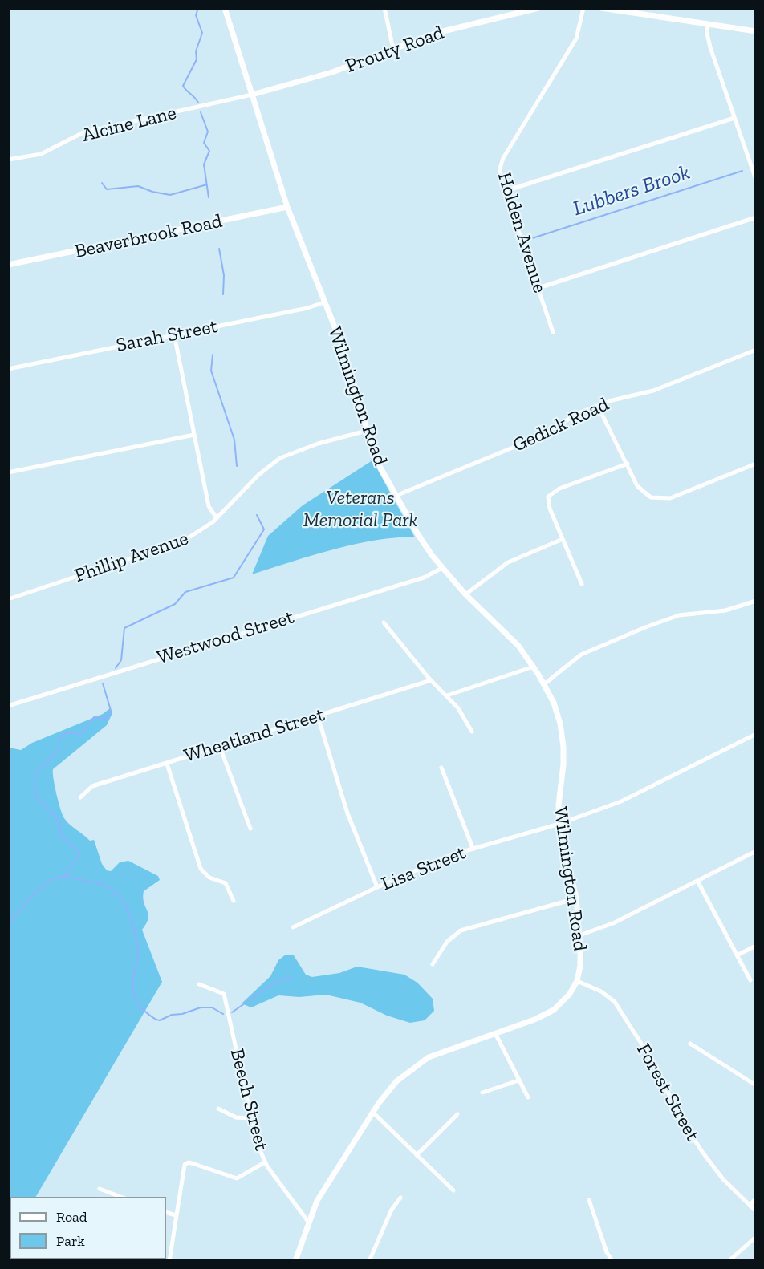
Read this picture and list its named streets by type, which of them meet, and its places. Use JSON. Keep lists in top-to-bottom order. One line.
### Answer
{"streets":{"main road":["Prouty Road","Beaverbrook Road","Wilmington Road"],"street":["Alcine Lane","Holden Avenue","Sarah Street","Gedick Road","Phillip Avenue","Westwood Street","Wheatland Street","Lisa Street","Forest Street","Beech Street"]},"crossings":[["Prouty Road","Alcine Lane"],["Prouty Road","Wilmington Road"],["Alcine Lane","Wilmington Road"],["Beaverbrook Road","Wilmington Road"],["Sarah Street","Wilmington Road"],["Wilmington Road","Gedick Road"],["Wilmington Road","Phillip Avenue"],["Wilmington Road","Westwood Street"],["Wilmington Road","Lisa Street"],["Wilmington Road","Forest Street"]],"water":["Lubbers Brook"],"parks":["Veterans Memorial Park"],"legend":["Road","Park"]}
